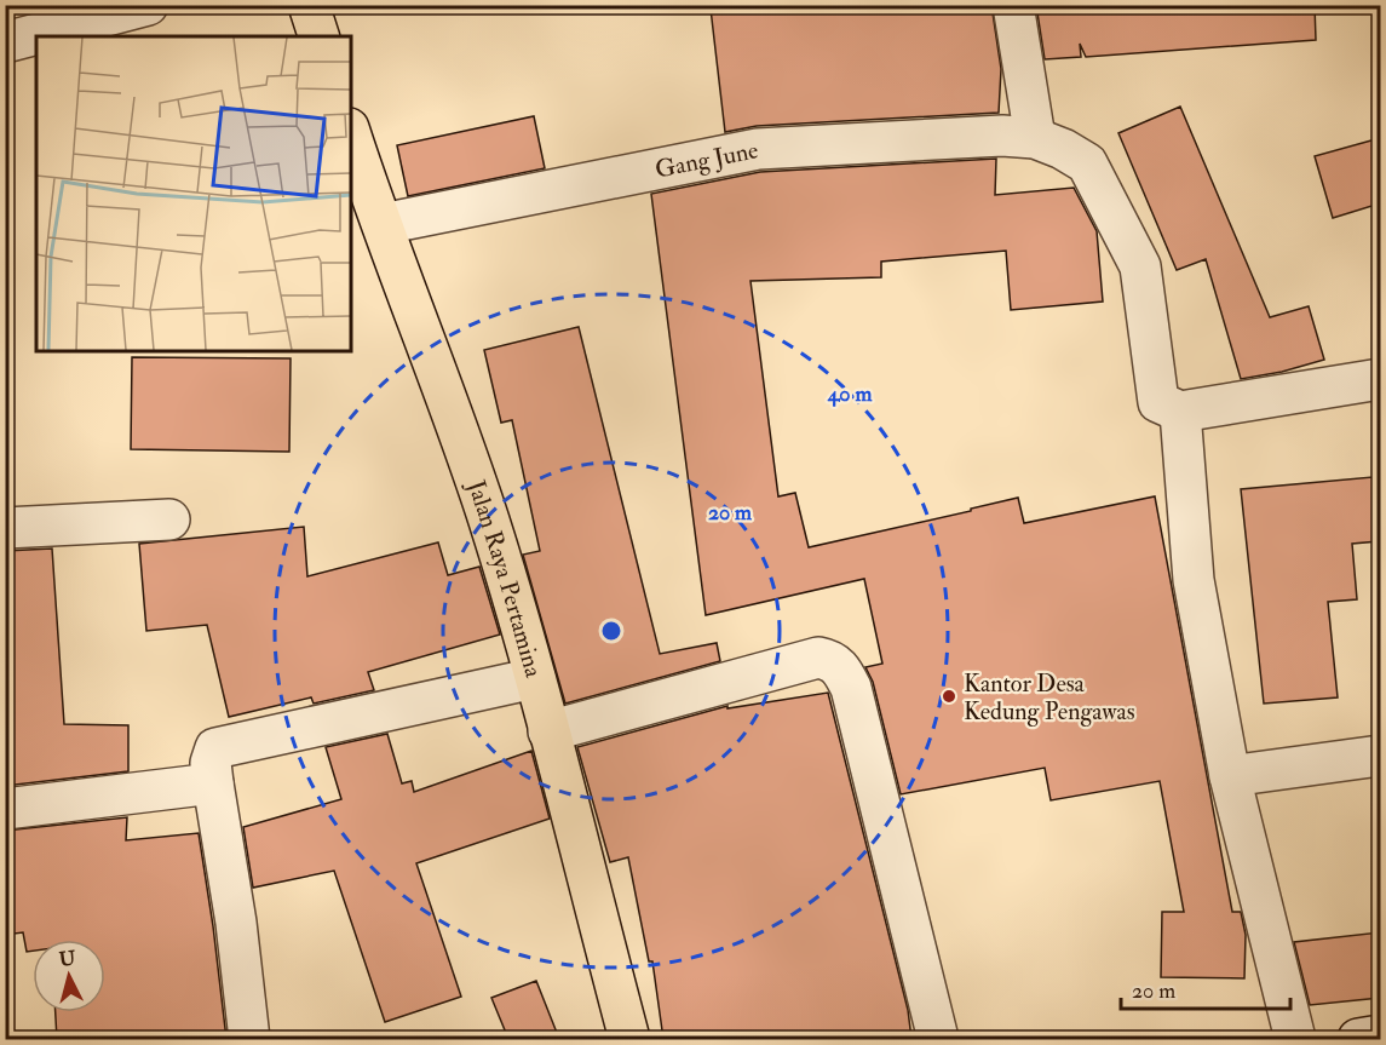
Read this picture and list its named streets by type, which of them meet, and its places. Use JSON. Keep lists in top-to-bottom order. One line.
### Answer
{"streets":{"main road":["Jalan Raya Pertamina"],"street":["Gang June"]},"crossings":[["Gang June","Jalan Raya Pertamina"]],"places":["Kantor Desa Kedung Pengawas"],"scale_bar":"20 m","north":"top","rings":["40 m","20 m"]}
